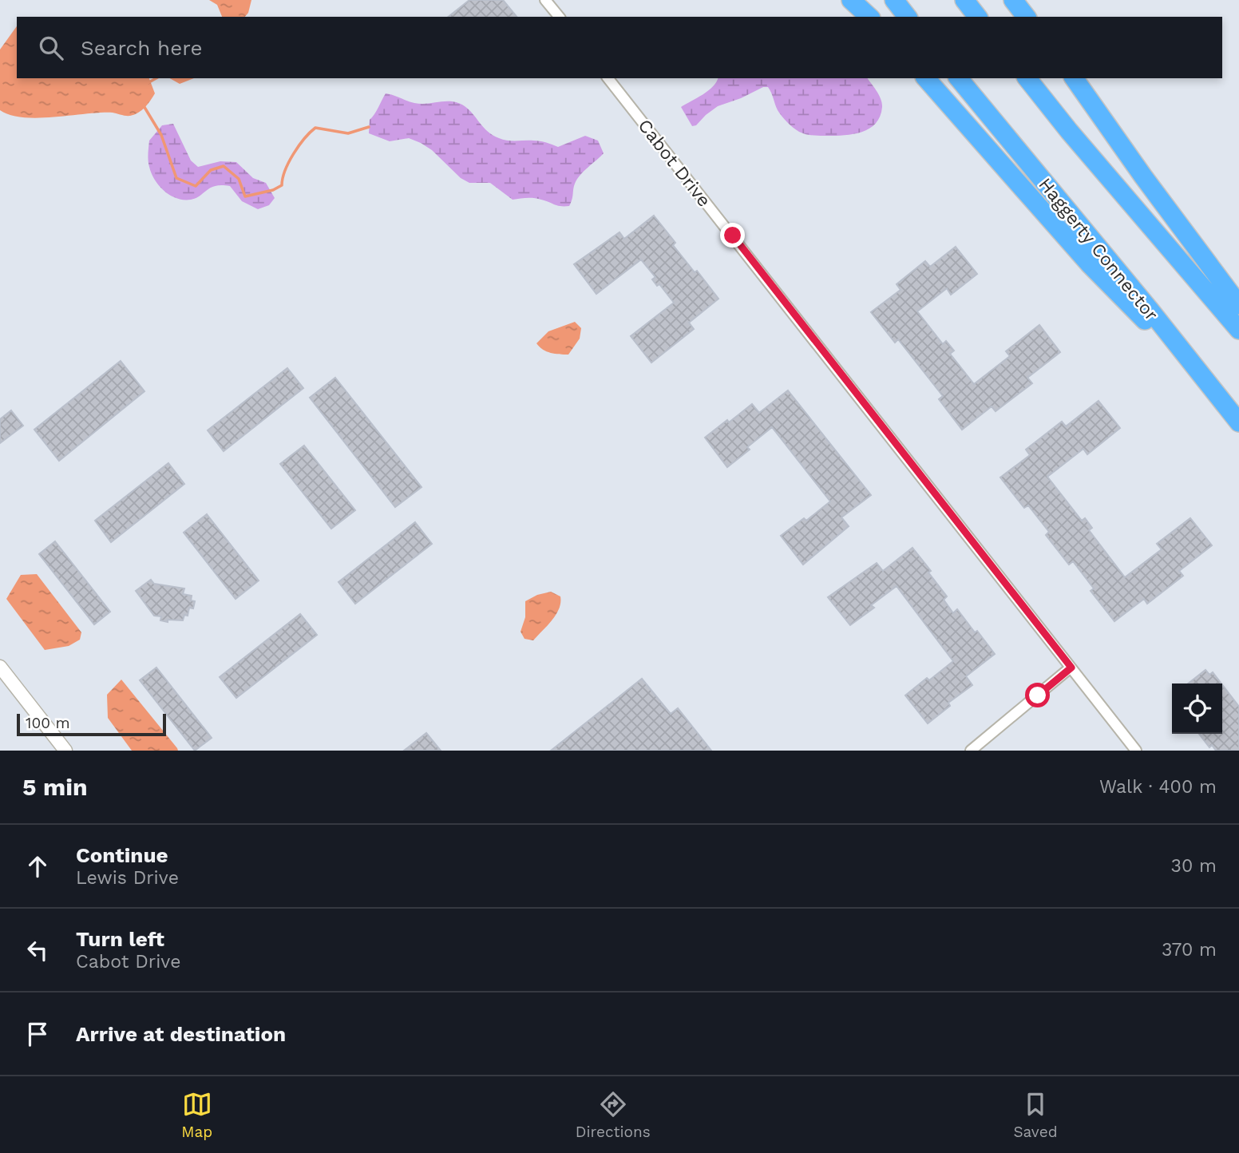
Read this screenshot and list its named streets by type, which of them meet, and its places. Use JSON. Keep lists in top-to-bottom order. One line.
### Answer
{"streets":{"highway":["Haggerty Connector"],"street":["Cabot Drive"]},"scale_bar":"100 m","page":{"search":"Search here","scale":"100 m","heading":["5 min","Walk · 400 m"],"list":[["Continue","Lewis Drive","30 m"],["Turn left","Cabot Drive","370 m"],"Arrive at destination"],"nav":["Map","Directions","Saved"]}}
